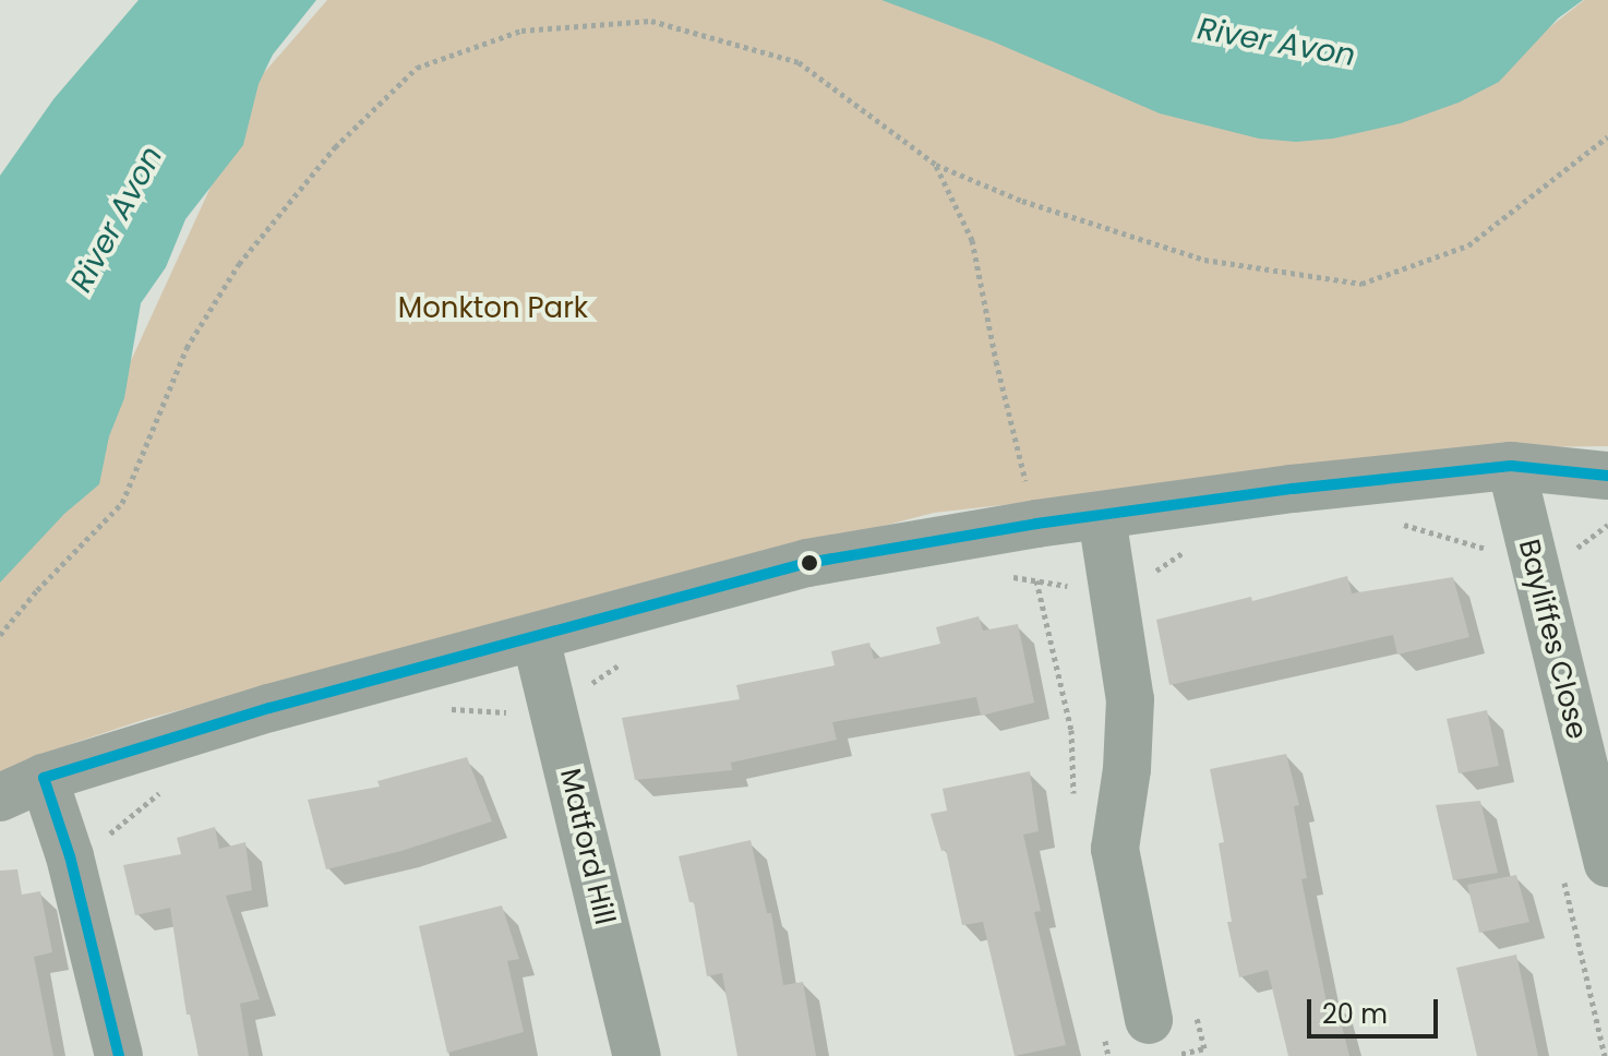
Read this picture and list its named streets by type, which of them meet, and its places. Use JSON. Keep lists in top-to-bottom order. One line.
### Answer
{"streets":{"street":["Bayliffes Close","Matford Hill"]},"water":["River Avon"],"parks":["Monkton Park"],"scale_bar":"20 m"}
